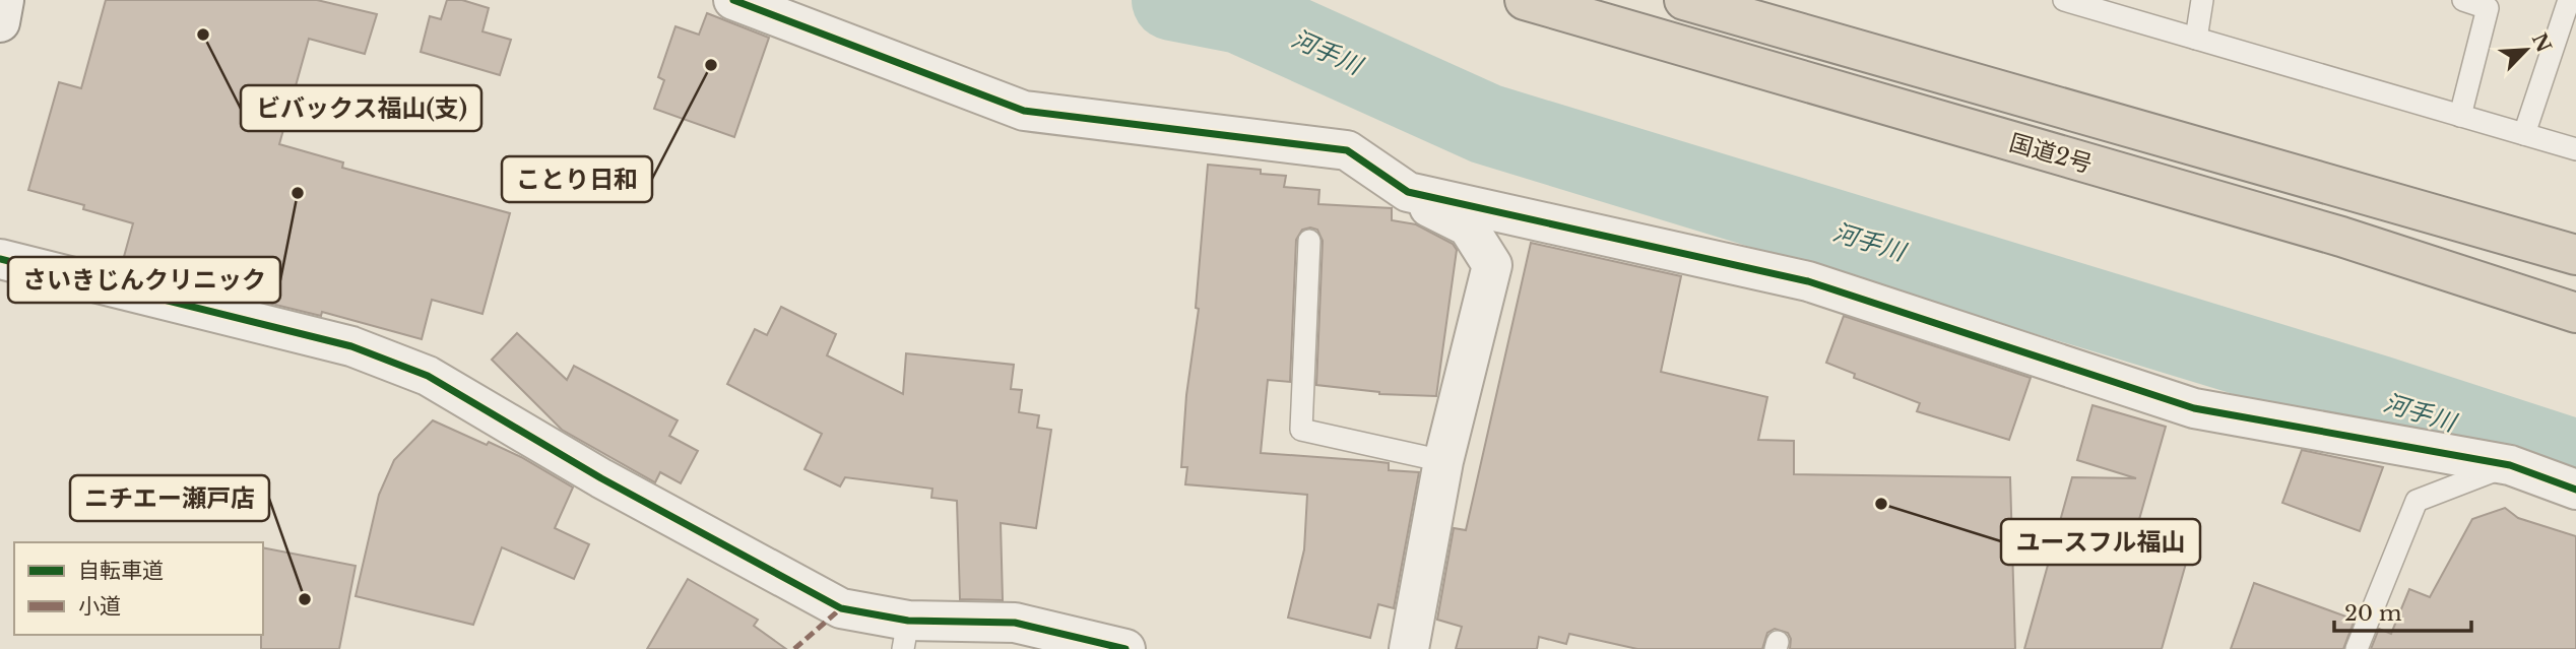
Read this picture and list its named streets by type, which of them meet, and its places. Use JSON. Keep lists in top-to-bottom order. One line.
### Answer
{"streets":{"highway":["国道2号"]},"water":["河手川"],"places":["ビバックス福山(支)","ことり日和","さいきじんクリニック","ユースフル福山","ニチエー瀬戸店"],"legend":["自転車道","小道"],"scale_bar":"20 m","north":"top right"}
